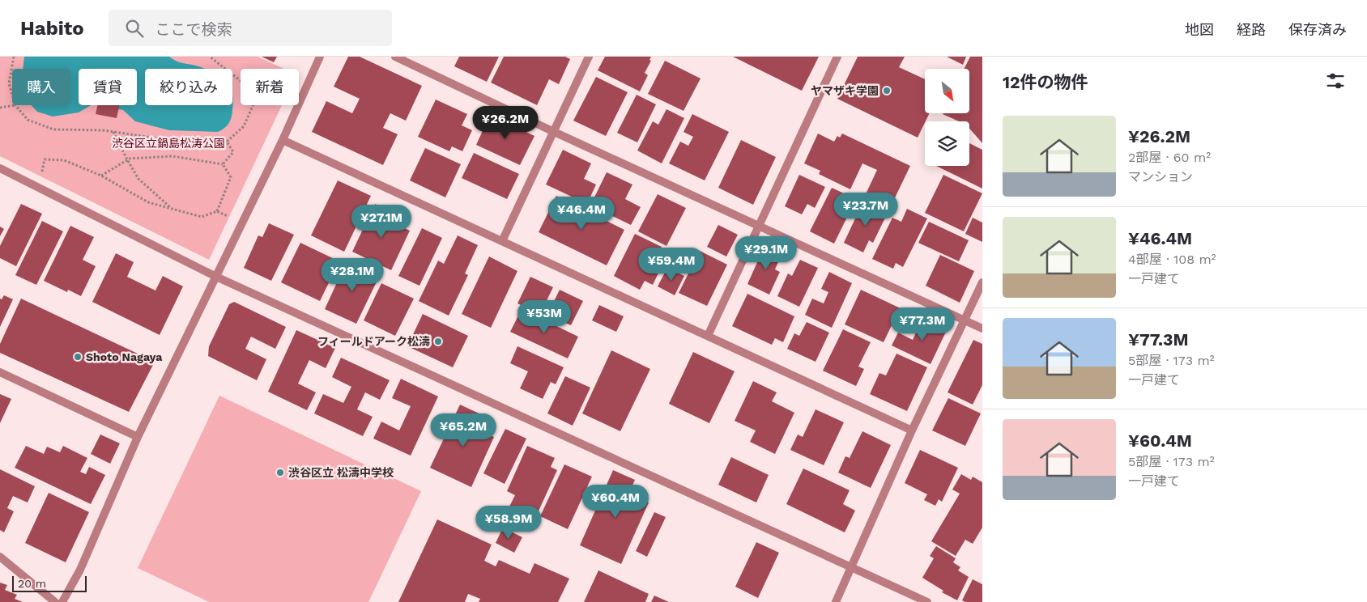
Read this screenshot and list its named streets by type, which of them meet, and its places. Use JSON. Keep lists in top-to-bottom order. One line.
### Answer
{"parks":["渋谷区立鍋島松涛公園"],"places":["ヤマザキ学園","フィールドアーク松濤","Shoto Nagaya","渋谷区立 松濤中学校"],"scale_bar":"20 m","north":"bottom right","page":{"header":"Habito","search":"ここで検索","nav":["地図","経路","保存済み"],"heading":"12件の物件","chip":["購入","賃貸","絞り込み","新着"],"list":[{"name":"¥26.2M","note":"2部屋 · 60 m² · マンション"},{"name":"¥46.4M","note":"4部屋 · 108 m² · 一戸建て"},{"name":"¥77.3M","note":"5部屋 · 173 m² · 一戸建て"},{"name":"¥60.4M","note":"5部屋 · 173 m² · 一戸建て"}],"price":["¥26.2M","¥23.7M","¥46.4M","¥27.1M","¥29.1M","¥59.4M","¥28.1M","¥53M","¥77.3M","¥65.2M","¥60.4M","¥58.9M"],"scale":"20 m"}}
